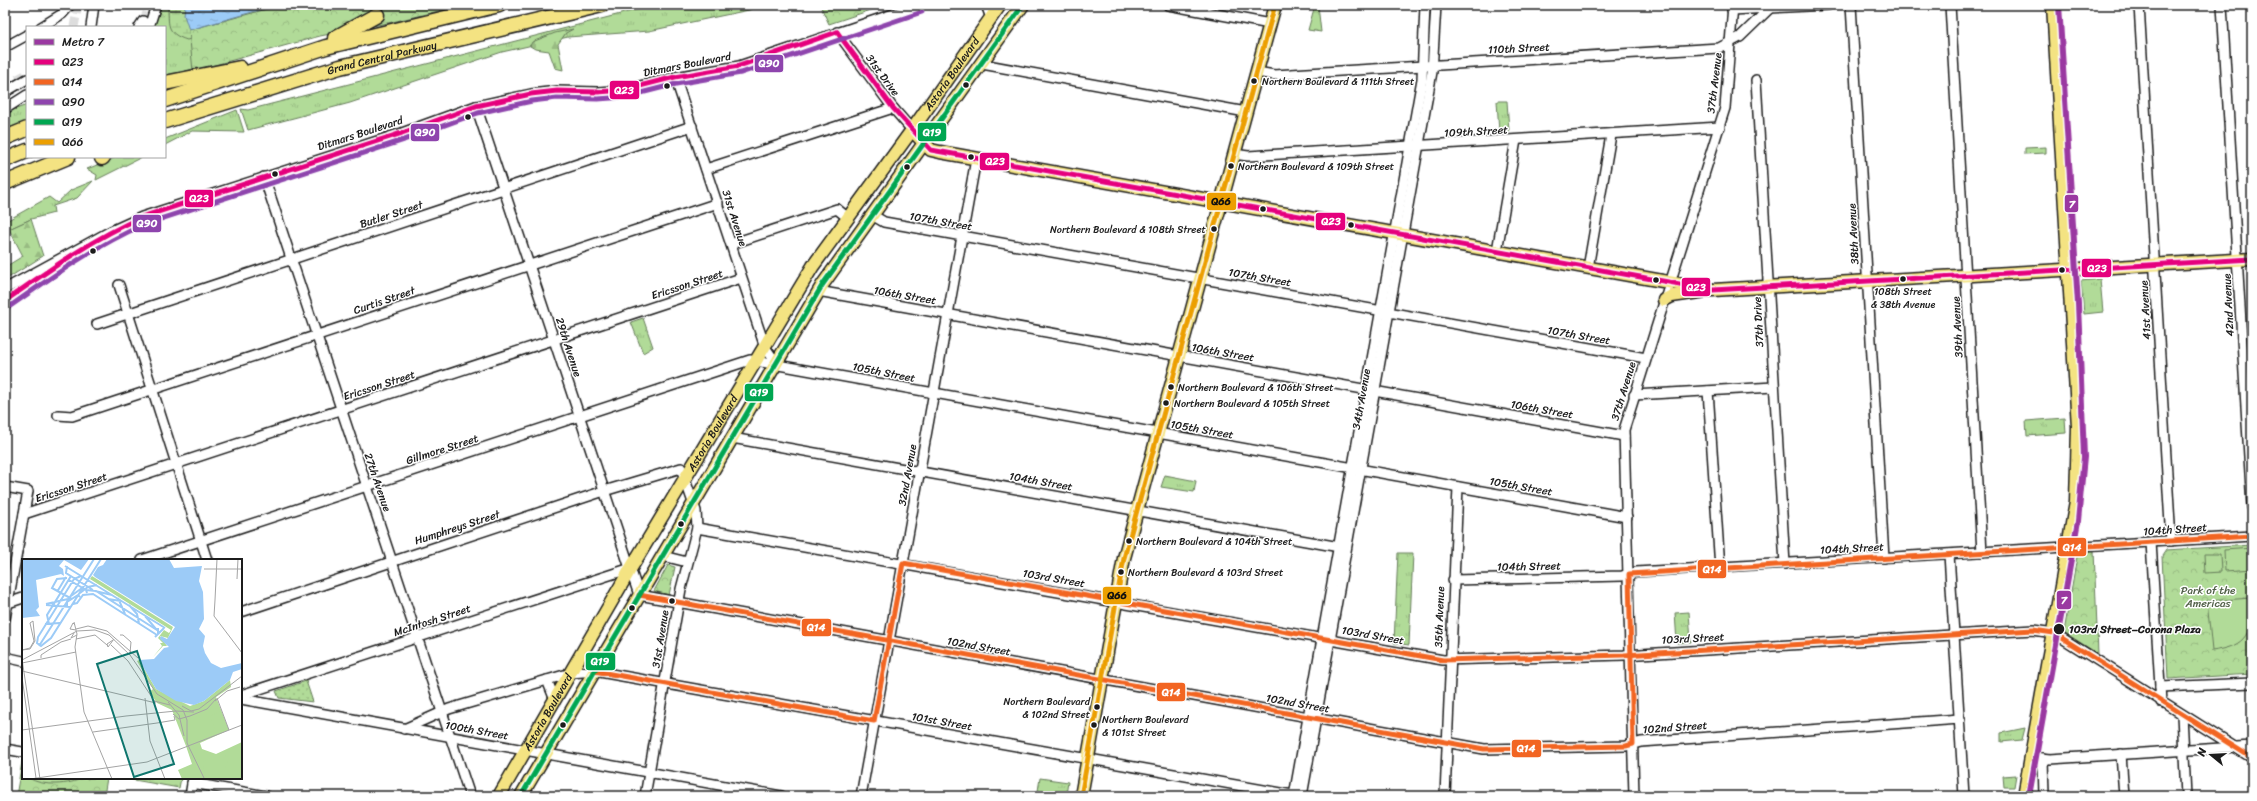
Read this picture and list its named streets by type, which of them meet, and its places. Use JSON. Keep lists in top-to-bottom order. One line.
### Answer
{"streets":{"highway":["Grand Central Parkway"],"main road":["Astoria Boulevard"],"street":["110th Street","Ditmars Boulevard","31st Drive","37th Avenue","109th Street","Butler Street","31st Avenue","107th Street","38th Avenue","Ericsson Street","106th Street","Curtis Street","42nd Avenue","41st Avenue","37th Drive","39th Avenue","29th Avenue","105th Street","34th Avenue","Gillmore Street","32nd Avenue","104th Street","27th Avenue","Humphreys Street","103rd Street","35th Avenue","McIntosh Street","102nd Street","101st Street","100th Street"]},"crossings":[["110th Street","37th Avenue"],["110th Street","34th Avenue"],["Ditmars Boulevard","31st Drive"],["Ditmars Boulevard","31st Avenue"],["Ditmars Boulevard","29th Avenue"],["Ditmars Boulevard","27th Avenue"],["Astoria Boulevard","31st Drive"],["Astoria Boulevard","31st Avenue"],["Astoria Boulevard","107th Street"],["Astoria Boulevard","106th Street"],["Astoria Boulevard","29th Avenue"],["Astoria Boulevard","105th Street"],["Astoria Boulevard","Gillmore Street"],["Astoria Boulevard","104th Street"],["Astoria Boulevard","McIntosh Street"],["Astoria Boulevard","102nd Street"],["Astoria Boulevard","101st Street"],["Astoria Boulevard","100th Street"],["37th Avenue","109th Street"],["37th Avenue","107th Street"],["37th Avenue","106th Street"],["37th Avenue","105th Street"],["37th Avenue","104th Street"],["37th Avenue","103rd Street"],["37th Avenue","102nd Street"],["109th Street","34th Avenue"],["Butler Street","31st Avenue"],["Butler Street","29th Avenue"],["Butler Street","27th Avenue"],["31st Avenue","Ericsson Street"],["31st Avenue","Curtis Street"],["31st Avenue","105th Street"],["31st Avenue","Humphreys Street"],["31st Avenue","103rd Street"],["31st Avenue","102nd Street"],["31st Avenue","101st Street"],["31st Avenue","100th Street"],["107th Street","34th Avenue"],["107th Street","32nd Avenue"],["38th Avenue","104th Street"],["Ericsson Street","29th Avenue"],["Ericsson Street","27th Avenue"],["106th Street","34th Avenue"],["106th Street","32nd Avenue"],["Curtis Street","29th Avenue"],["Curtis Street","27th Avenue"],["41st Avenue","104th Street"],["37th Drive","104th Street"],["39th Avenue","104th Street"],["29th Avenue","Gillmore Street"],["29th Avenue","Humphreys Street"],["29th Avenue","McIntosh Street"],["29th Avenue","102nd Street"],["105th Street","34th Avenue"],["105th Street","Gillmore Street"],["105th Street","32nd Avenue"],["105th Street","35th Avenue"],["34th Avenue","104th Street"],["34th Avenue","103rd Street"],["34th Avenue","102nd Street"],["34th Avenue","101st Street"],["Gillmore Street","27th Avenue"],["32nd Avenue","104th Street"],["32nd Avenue","103rd Street"],["32nd Avenue","102nd Street"],["32nd Avenue","101st Street"],["104th Street","35th Avenue"],["27th Avenue","Humphreys Street"],["27th Avenue","McIntosh Street"],["27th Avenue","100th Street"],["103rd Street","35th Avenue"],["35th Avenue","102nd Street"]],"parks":["Park of the Americas"],"places":["Northern Boulevard & 111th Street","Northern Boulevard & 109th Street","Northern Boulevard & 108th Street","108th Street & 38th Avenue","Northern Boulevard & 106th Street","Northern Boulevard & 105th Street","Northern Boulevard & 104th Street","Northern Boulevard & 103rd Street","103rd Street–Corona Plaza","Northern Boulevard & 102nd Street","Northern Boulevard & 101st Street"],"lines":["metro line 7","transit line Q19","transit line Q66","transit line Q90","transit line Q23","transit line Q14"],"legend":["Metro 7","Q23","Q14","Q90","Q19","Q66"],"north":"left"}
